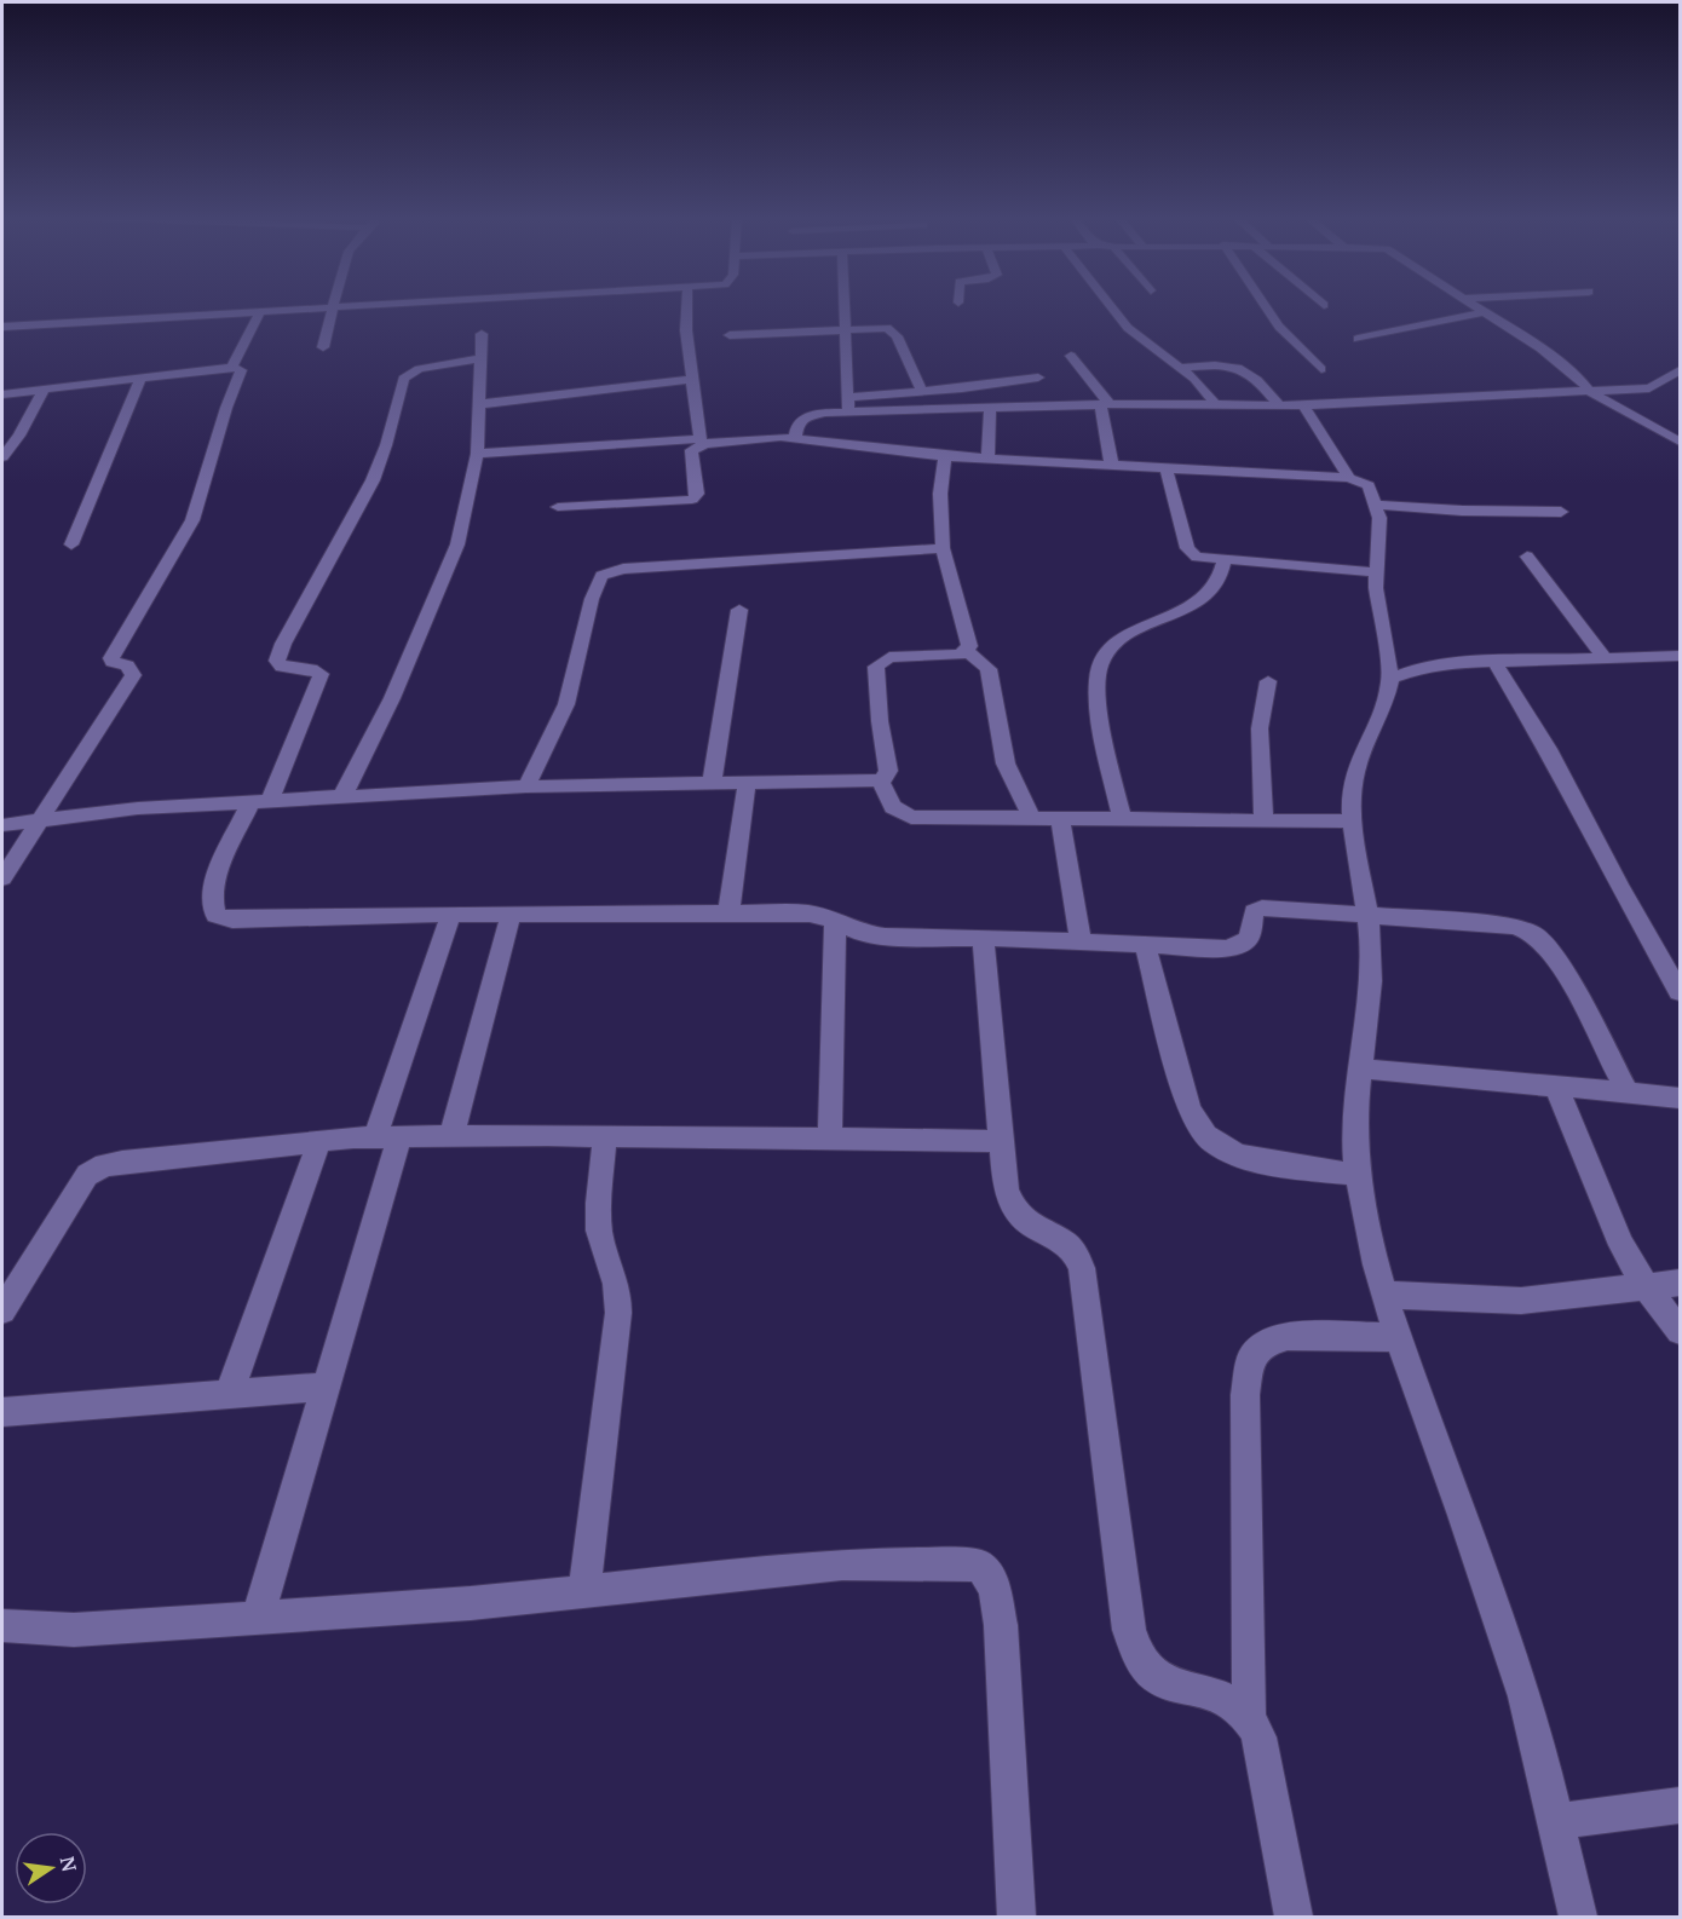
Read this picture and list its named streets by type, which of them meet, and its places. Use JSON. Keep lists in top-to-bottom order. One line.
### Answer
{"north":"right"}
